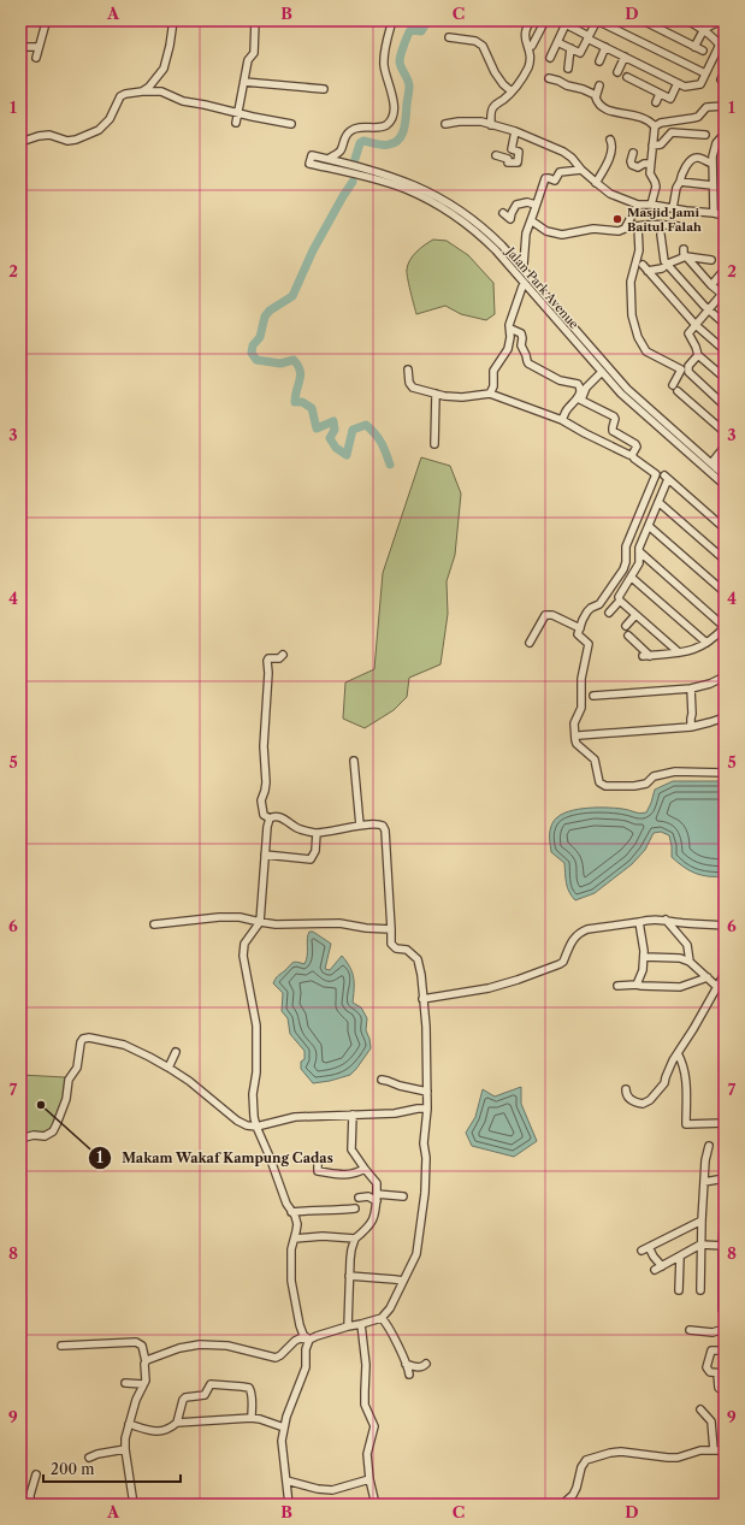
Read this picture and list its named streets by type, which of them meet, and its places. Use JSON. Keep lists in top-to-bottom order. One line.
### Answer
{"streets":{"street":["Jalan Park Avenue"]},"places":["Masjid Jami Baitul Falah","Makam Wakaf Kampung Cadas"],"scale_bar":"200 m","grid":{"columns":["A","B","C","D"],"rows":["1","2","3","4","5","6","7","8","9"]}}
